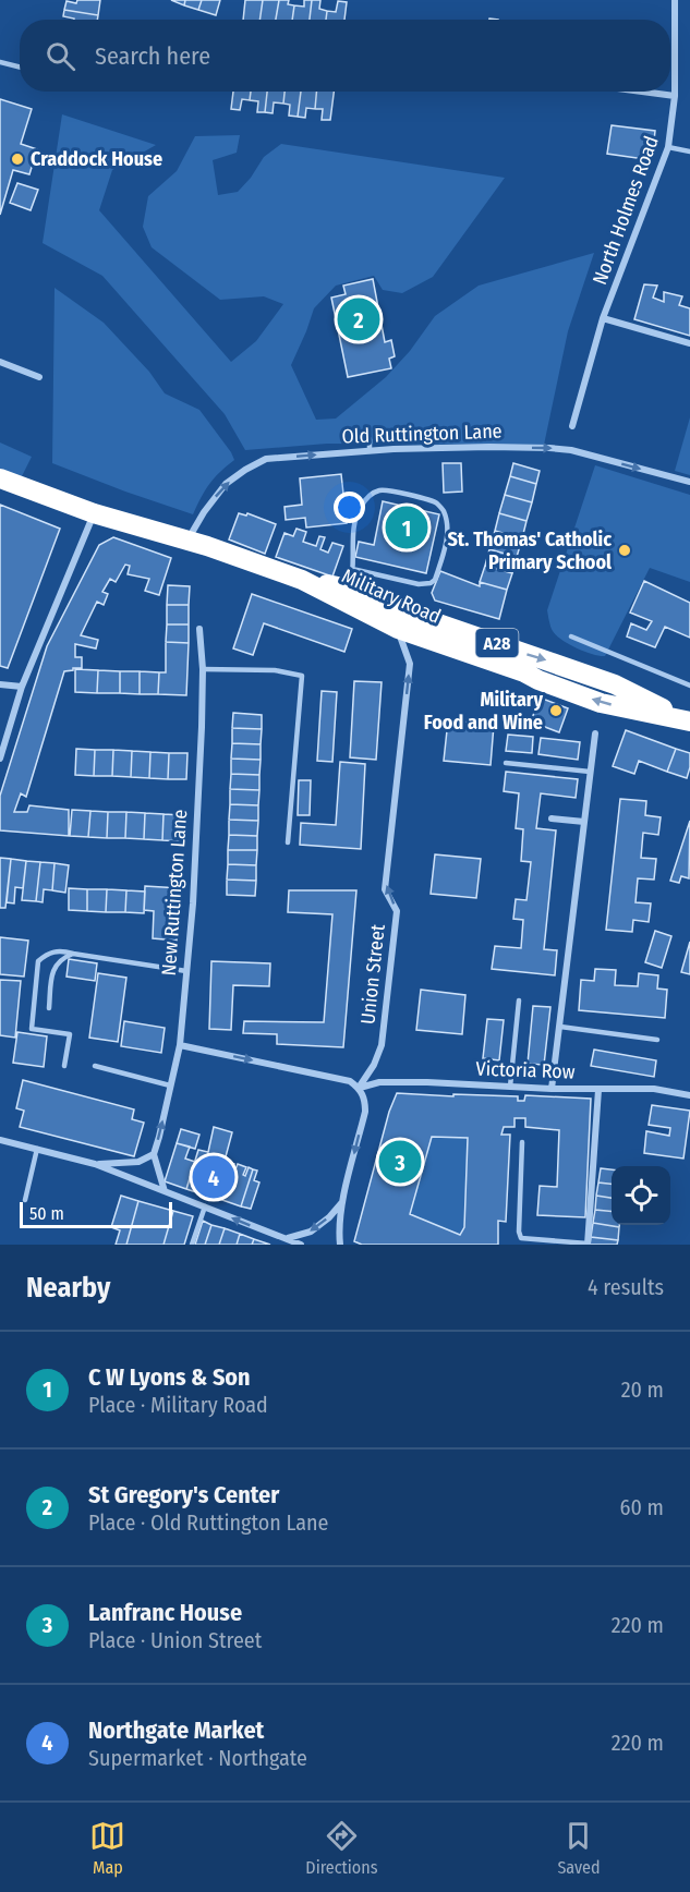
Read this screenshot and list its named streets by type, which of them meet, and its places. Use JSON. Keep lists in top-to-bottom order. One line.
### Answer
{"streets":{"highway":["Military Road","A28"],"street":["North Holmes Road","Old Ruttington Lane","New Ruttington Lane","Union Street","Victoria Row"]},"crossings":[["Old Ruttington Lane","Military Road"],["Military Road","Union Street"],["New Ruttington Lane","Union Street"],["New Ruttington Lane","Victoria Row"],["Union Street","Victoria Row"]],"one_way":["Old Ruttington Lane","Union Street"],"places":["Craddock House","St. Thomas' Catholic Primary School","Military Food and Wine"],"scale_bar":"50 m","page":{"search":"Search here","pins":["2","1","3","4"],"scale":"50 m","heading":["Nearby","4 results"],"list":[{"mark":"1","name":"C W Lyons & Son","note":"Place · Military Road","value":"20 m"},{"mark":"2","name":"St Gregory's Center","note":"Place · Old Ruttington Lane","value":"60 m"},{"mark":"3","name":"Lanfranc House","note":"Place · Union Street","value":"220 m"},{"mark":"4","name":"Northgate Market","note":"Supermarket · Northgate","value":"220 m"}],"nav":["Map","Directions","Saved"]}}
